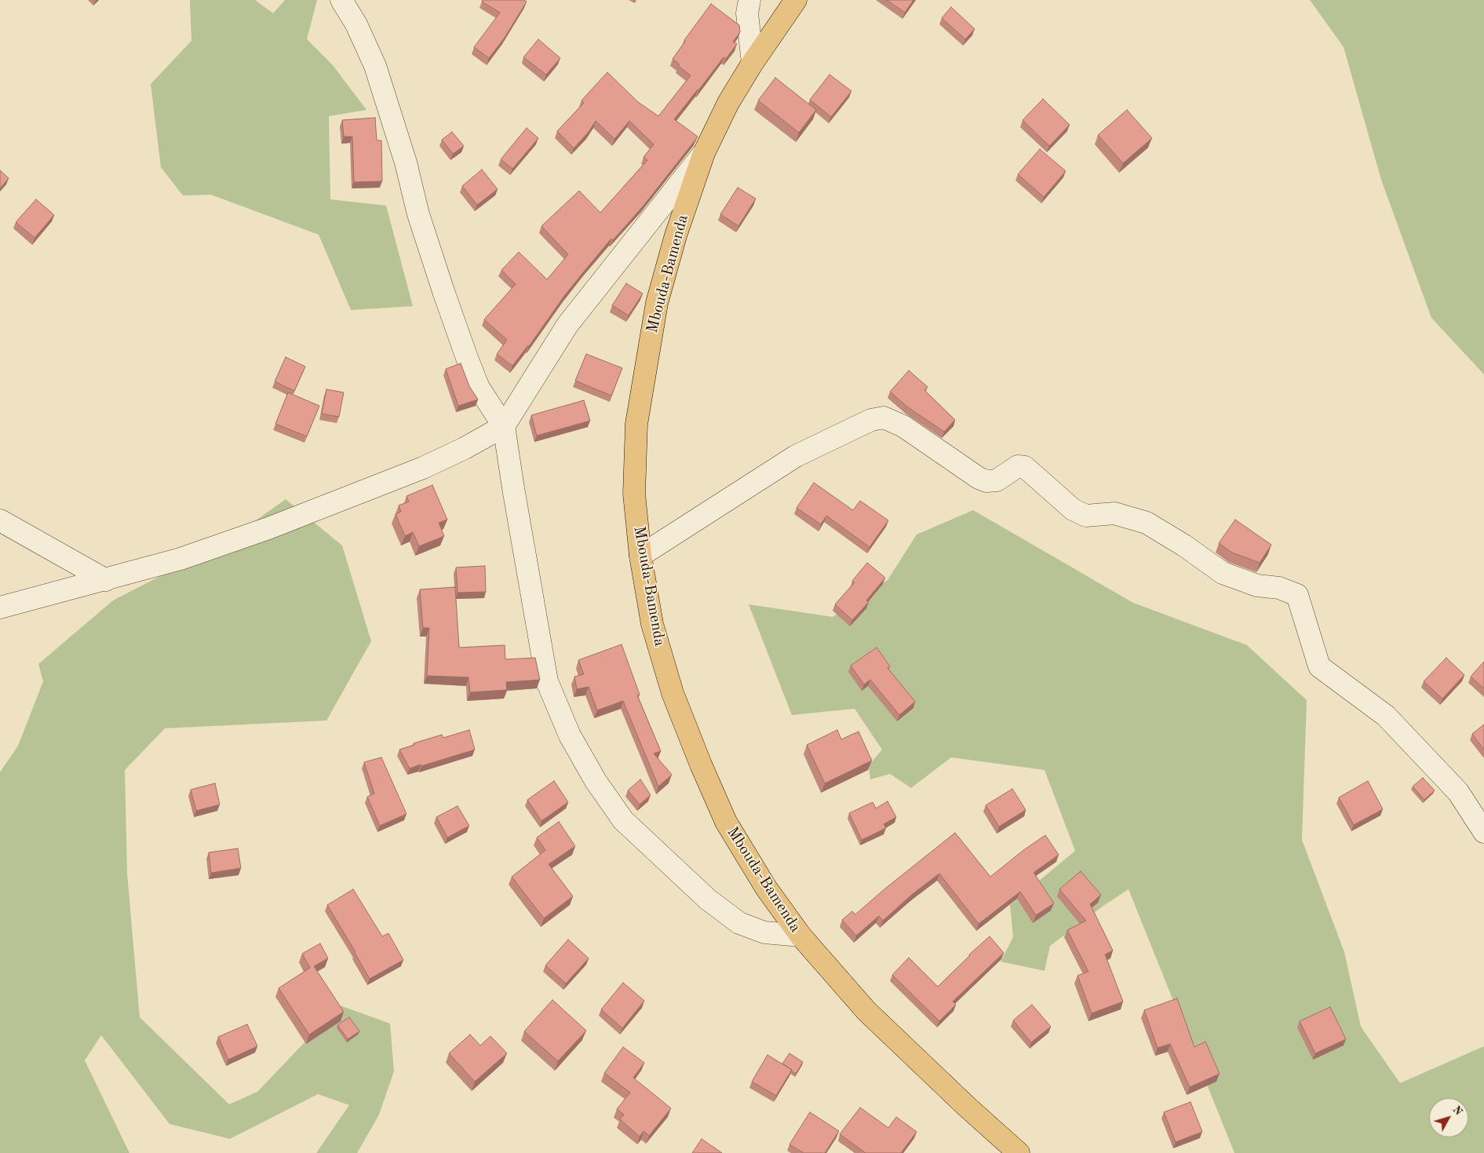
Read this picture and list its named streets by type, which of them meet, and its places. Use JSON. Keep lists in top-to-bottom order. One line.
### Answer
{"streets":{"highway":["Mbouda-Bamenda"]},"north":"top right"}
